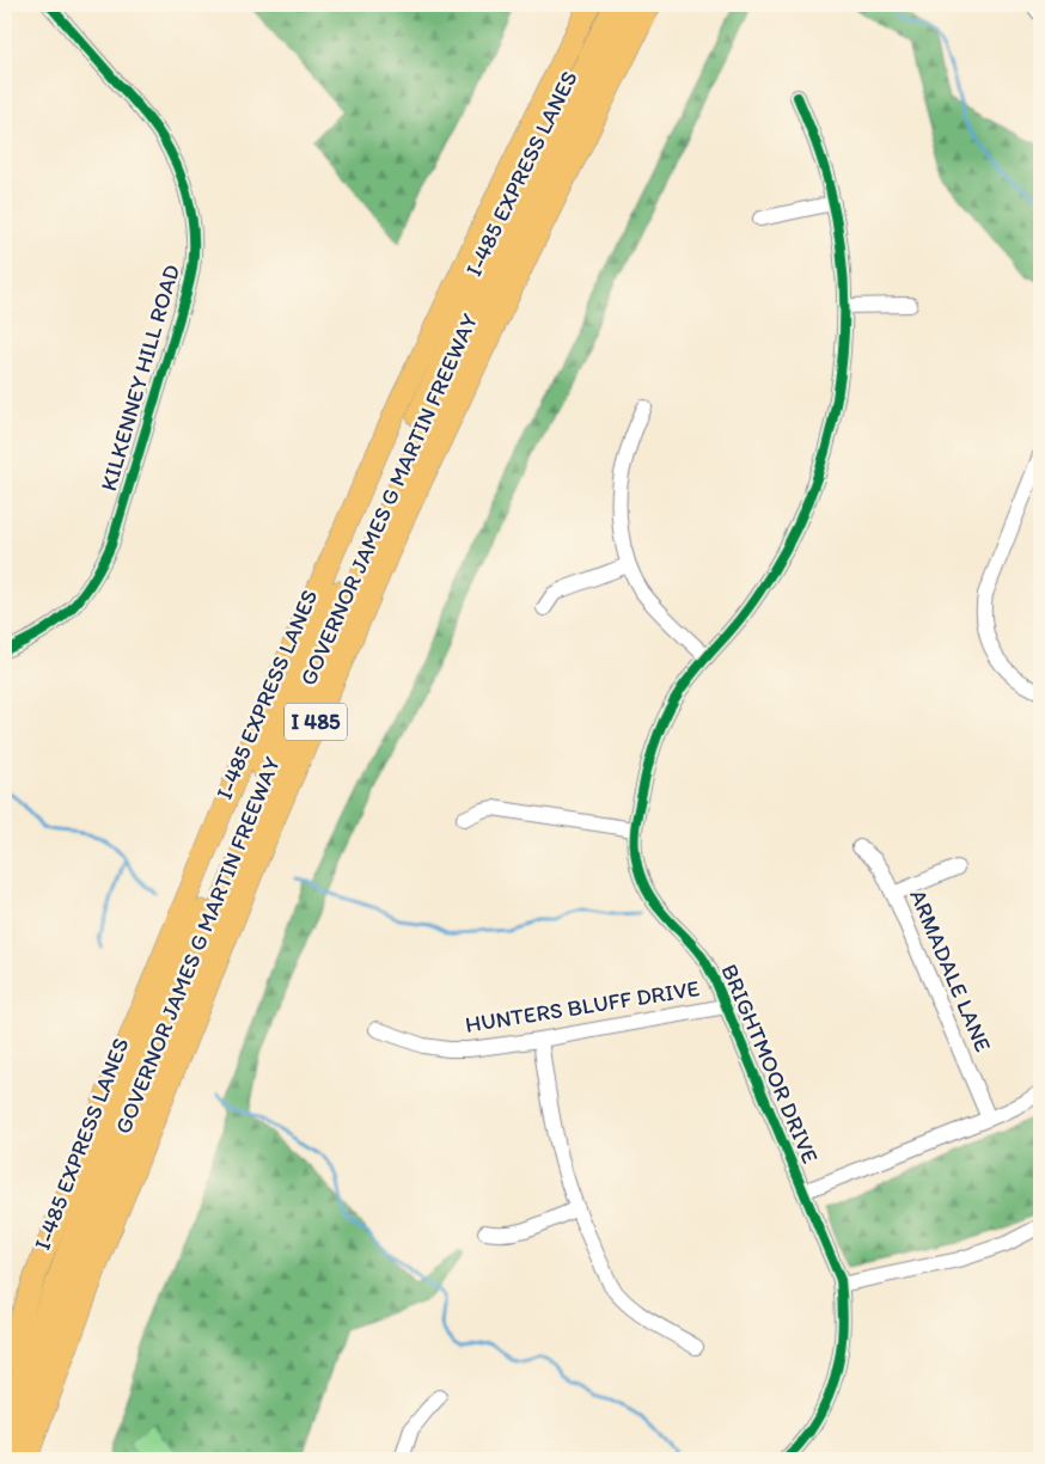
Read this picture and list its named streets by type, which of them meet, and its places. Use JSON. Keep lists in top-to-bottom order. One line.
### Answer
{"streets":{"highway":["I-485 EXPRESS LANES","GOVERNOR JAMES G MARTIN FREEWAY","I 485"],"street":["KILKENNEY HILL ROAD","ARMADALE LANE","HUNTERS BLUFF DRIVE","BRIGHTMOOR DRIVE"]},"crossings":[["HUNTERS BLUFF DRIVE","BRIGHTMOOR DRIVE"]]}
